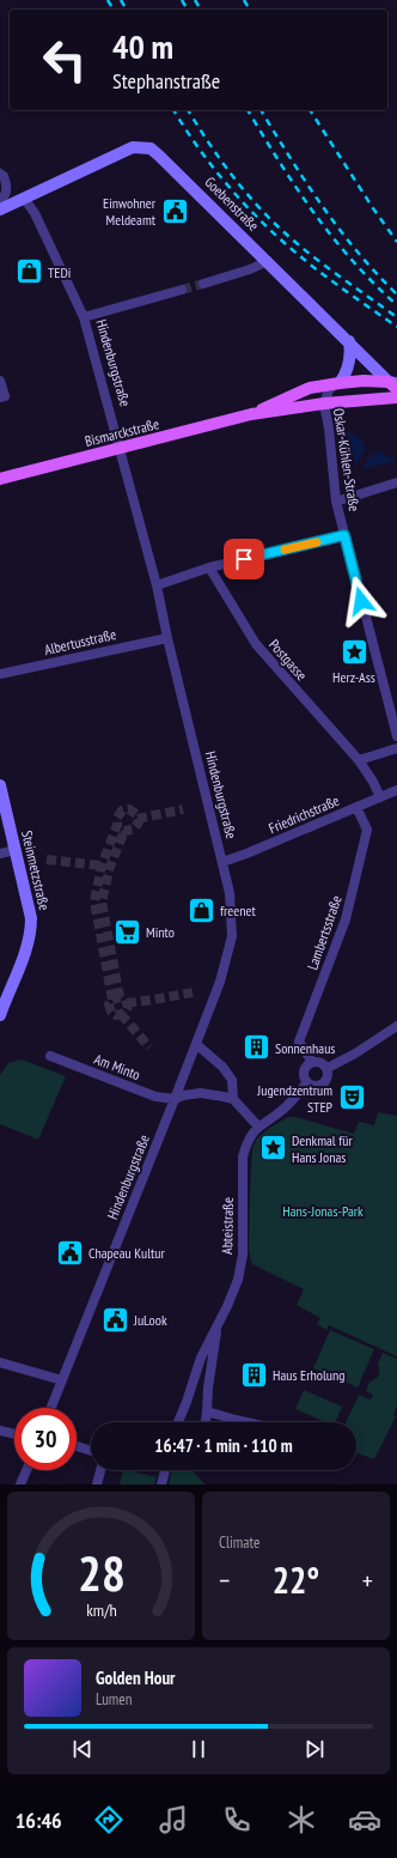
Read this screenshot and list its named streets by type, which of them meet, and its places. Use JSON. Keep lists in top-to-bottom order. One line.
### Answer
{"streets":{"main road":["Bismarckstraße"],"street":["Goebenstraße","Hindenburgstraße","Oskar-Kühlen-Straße","Albertusstraße","Postgasse","Friedrichstraße","Steinmetzstraße","Lambertsstraße","Am Minto","Abteistraße"]},"crossings":[["Goebenstraße","Hindenburgstraße"],["Goebenstraße","Bismarckstraße"],["Hindenburgstraße","Bismarckstraße"],["Hindenburgstraße","Albertusstraße"],["Hindenburgstraße","Friedrichstraße"],["Hindenburgstraße","Am Minto"],["Bismarckstraße","Oskar-Kühlen-Straße"],["Postgasse","Friedrichstraße"],["Friedrichstraße","Lambertsstraße"]],"parks":["Hans-Jonas-Park"],"places":{"public building":["Einwohner Meldeamt","Chapeau Kultur","JuLook"],"shop":["TEDi","freenet"],"place":["Herz-Ass","Denkmal für Hans Jonas"],"supermarket":["Minto"],"building":["Sonnenhaus","Haus Erholung"],"theatre":["Jugendzentrum STEP"]},"page":{"turn":["40 m","Stephanstraße"],"limit":"30","trip":"16:47 · 1 min · 110 m","tile":"Climate","heat":["−","22°","+"],"song":["Golden Hour","Lumen"],"tabs":"16:46","gauge":["28","km/h"]}}
